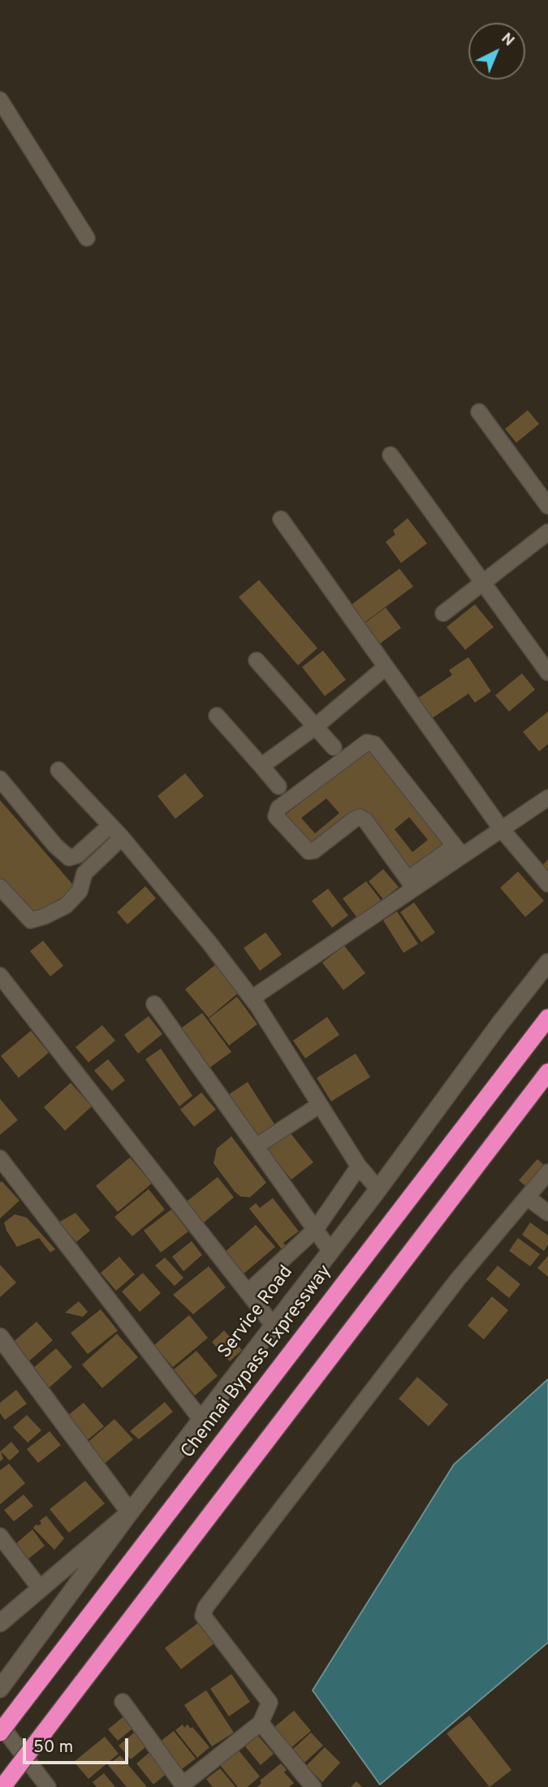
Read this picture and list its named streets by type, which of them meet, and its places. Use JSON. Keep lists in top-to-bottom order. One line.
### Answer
{"streets":{"highway":["Chennai Bypass Expressway"],"street":["Service Road"]},"scale_bar":"50 m","north":"top right"}
